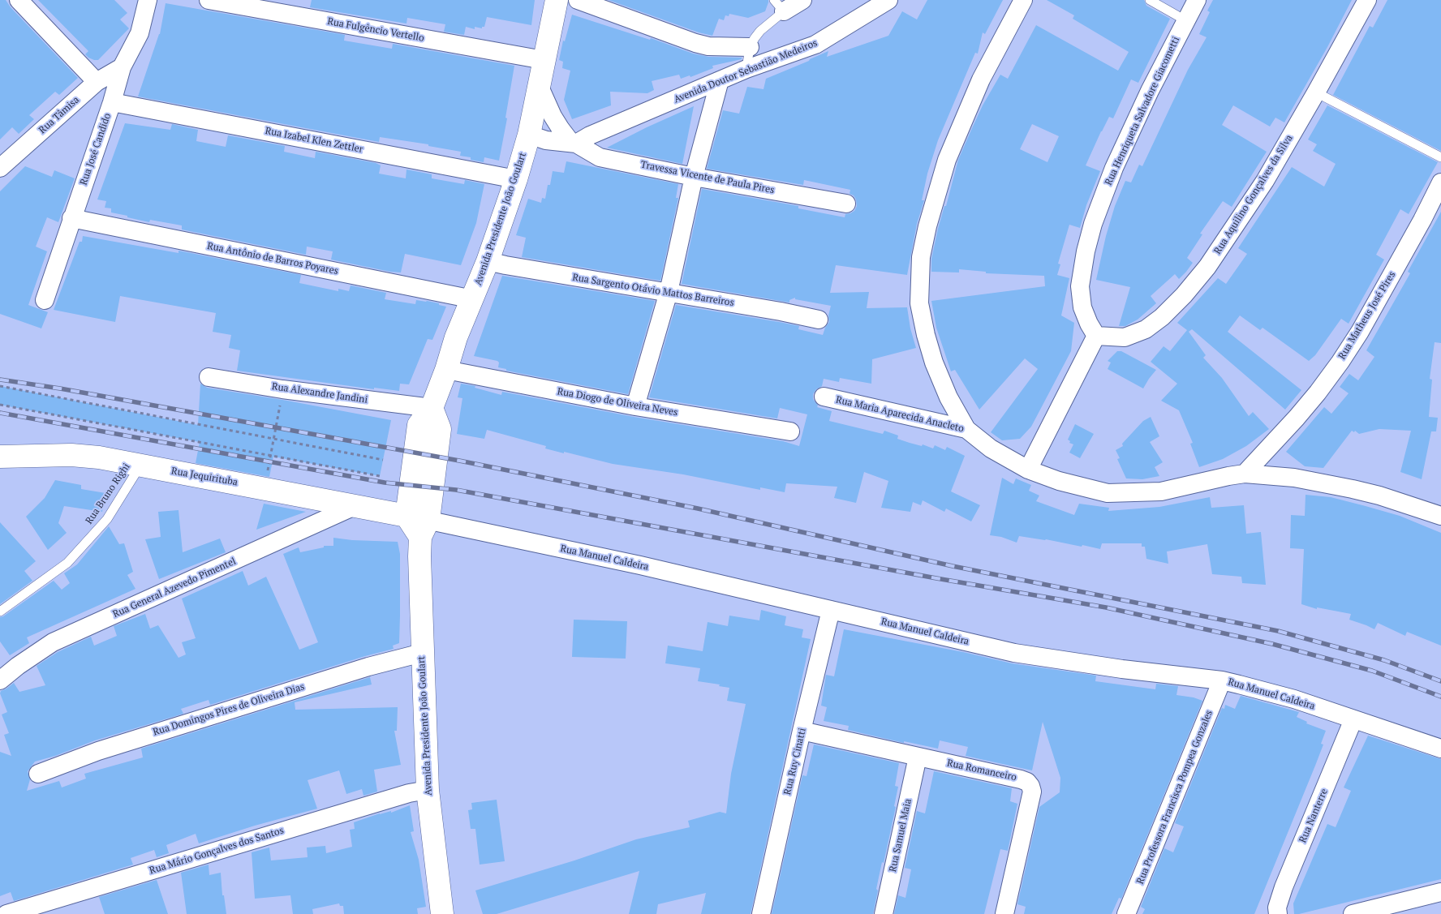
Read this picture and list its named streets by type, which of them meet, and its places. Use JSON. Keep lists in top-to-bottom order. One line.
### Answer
{"streets":{"main road":["Avenida Presidente João Goulart","Rua Jequirituba"],"street":["Rua Fulgêncio Vertello","Avenida Doutor Sebastião Medeiros","Rua Henriqueta Salvadore Giacometti","Rua Tâmisa","Rua Izabel Klen Zettler","Rua José Candido","Travessa Vicente de Paula Pires","Rua Aquilino Gonçalves da Silva","Rua Antônio de Barros Poyares","Rua Sargento Otávio Mattos Barreiros","Rua Matheus José Pires","Rua Alexandre Jandini","Rua Diogo de Oliveira Neves","Rua Maria Aparecida Anacleto","Rua Manuel Caldeira","Rua General Azevedo Pimentel","Rua Domingos Pires de Oliveira Dias","Rua Ruy Cinatti","Rua Romanceiro","Rua Professora Francisca Pompea Gonzales","Rua Nanterre","Rua Samuel Maia","Rua Mário Gonçalves dos Santos"],"lane":["Rua Bruno Righi"]},"crossings":[["Rua Fulgêncio Vertello","Avenida Presidente João Goulart"],["Avenida Doutor Sebastião Medeiros","Travessa Vicente de Paula Pires"],["Rua Henriqueta Salvadore Giacometti","Rua Aquilino Gonçalves da Silva"],["Rua Tâmisa","Rua José Candido"],["Rua Izabel Klen Zettler","Rua José Candido"],["Rua Izabel Klen Zettler","Avenida Presidente João Goulart"],["Rua José Candido","Rua Antônio de Barros Poyares"],["Travessa Vicente de Paula Pires","Avenida Presidente João Goulart"],["Avenida Presidente João Goulart","Rua Antônio de Barros Poyares"],["Avenida Presidente João Goulart","Rua Sargento Otávio Mattos Barreiros"],["Avenida Presidente João Goulart","Rua Alexandre Jandini"],["Avenida Presidente João Goulart","Rua Diogo de Oliveira Neves"],["Avenida Presidente João Goulart","Rua Jequirituba"],["Avenida Presidente João Goulart","Rua Manuel Caldeira"],["Avenida Presidente João Goulart","Rua Domingos Pires de Oliveira Dias"],["Avenida Presidente João Goulart","Rua Mário Gonçalves dos Santos"],["Rua Matheus José Pires","Rua Maria Aparecida Anacleto"],["Rua Jequirituba","Rua Bruno Righi"],["Rua Jequirituba","Rua General Azevedo Pimentel"],["Rua Manuel Caldeira","Rua Ruy Cinatti"],["Rua Manuel Caldeira","Rua Professora Francisca Pompea Gonzales"],["Rua Manuel Caldeira","Rua Nanterre"],["Rua Ruy Cinatti","Rua Romanceiro"],["Rua Romanceiro","Rua Samuel Maia"]]}
